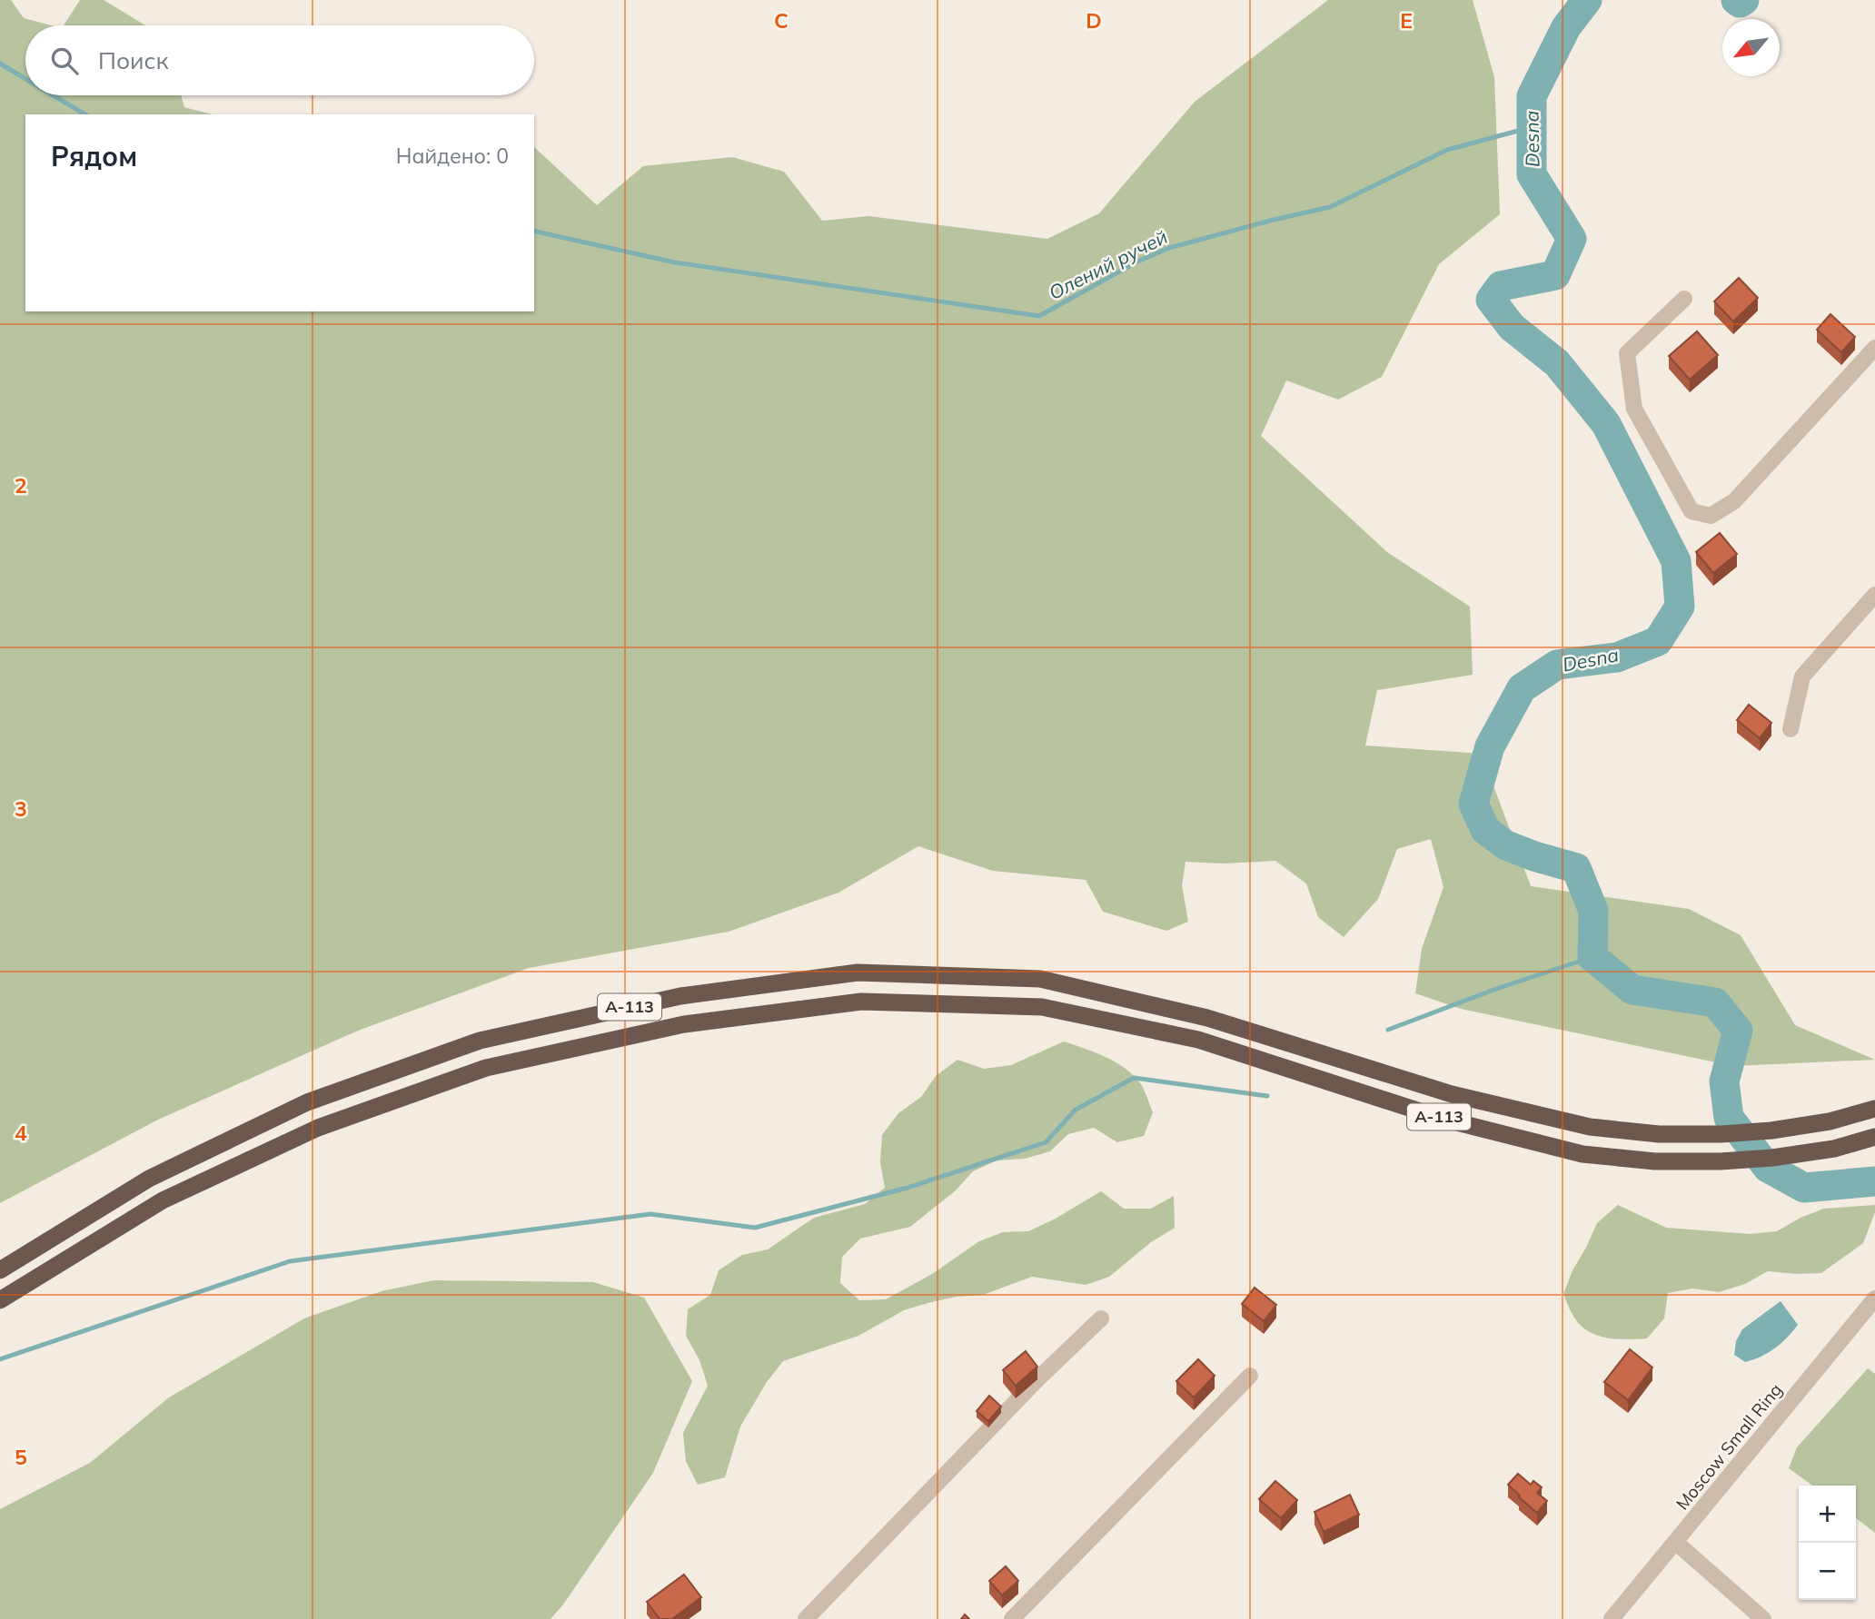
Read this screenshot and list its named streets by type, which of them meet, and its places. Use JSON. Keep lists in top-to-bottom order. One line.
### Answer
{"streets":{"highway":["А-113"],"street":["Moscow Small Ring"]},"water":["Desna","Олений ручей"],"north":"bottom left","page":{"search":"Поиск","heading":["Рядом","Найдено: 0"],"map_buttons":["+","−"]},"grid":{"columns":["C","D","E"],"rows":["2","3","4","5"]}}
